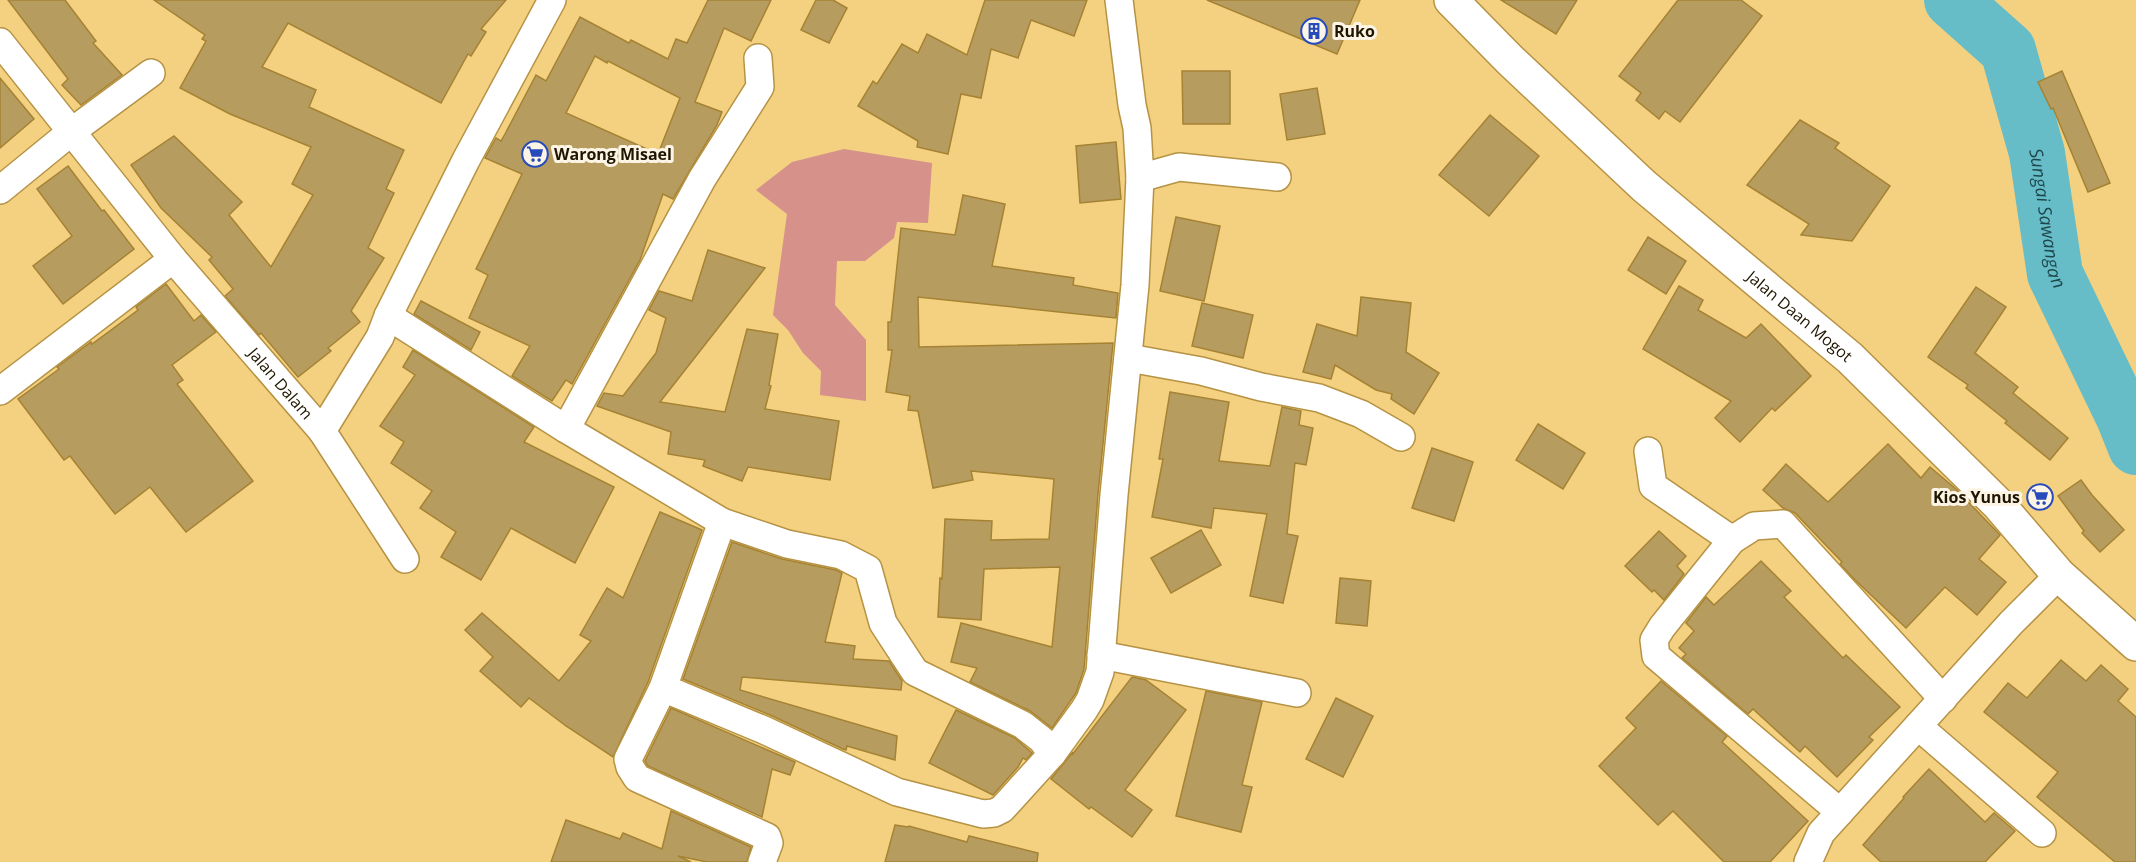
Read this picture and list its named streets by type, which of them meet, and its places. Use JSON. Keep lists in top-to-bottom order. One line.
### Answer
{"streets":{"main road":["Jalan Daan Mogot"],"street":["Jalan Dalam"]},"water":["Sungai Sawangan"],"places":{"building":["Ruko"],"supermarket":["Warong Misael","Kios Yunus"]}}
